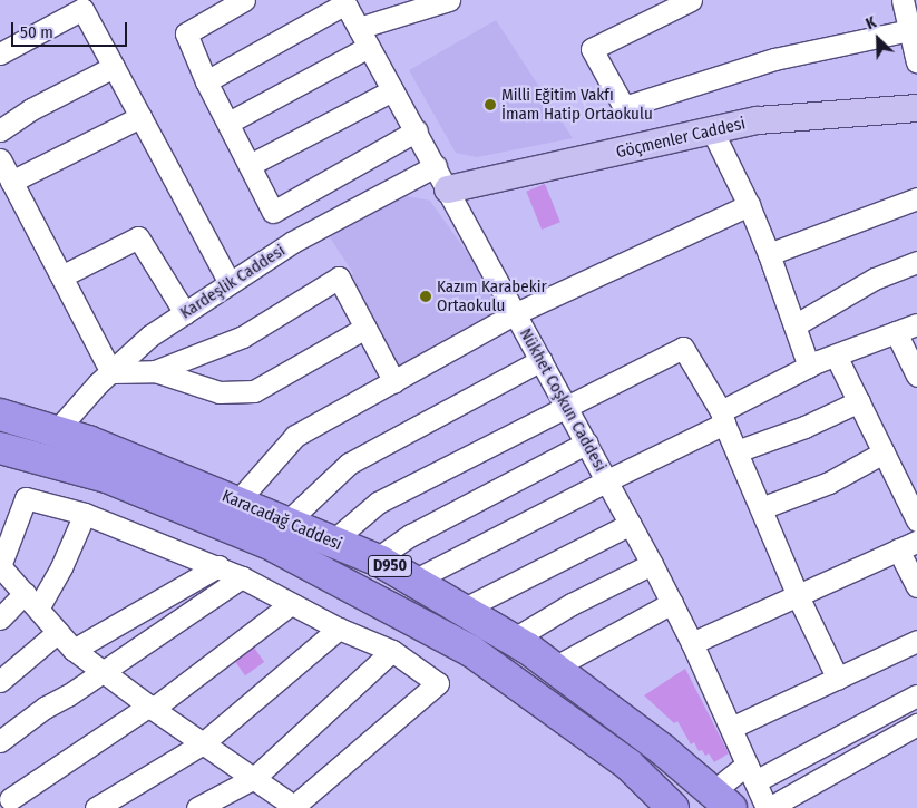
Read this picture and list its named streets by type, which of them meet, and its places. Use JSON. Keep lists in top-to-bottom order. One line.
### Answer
{"streets":{"highway":["Karacadağ Caddesi","D950"],"main road":["Göçmenler Caddesi"],"street":["Kardeşlik Caddesi","Nükhet Coşkun Caddesi"]},"crossings":[["Göçmenler Caddesi","Nükhet Coşkun Caddesi"],["Kardeşlik Caddesi","Nükhet Coşkun Caddesi"],["Kardeşlik Caddesi","Karacadağ Caddesi"]],"places":["Milli Eğitim Vakfı İmam Hatip Ortaokulu","Kazım Karabekir Ortaokulu"],"scale_bar":"50 m","north":"top left"}
